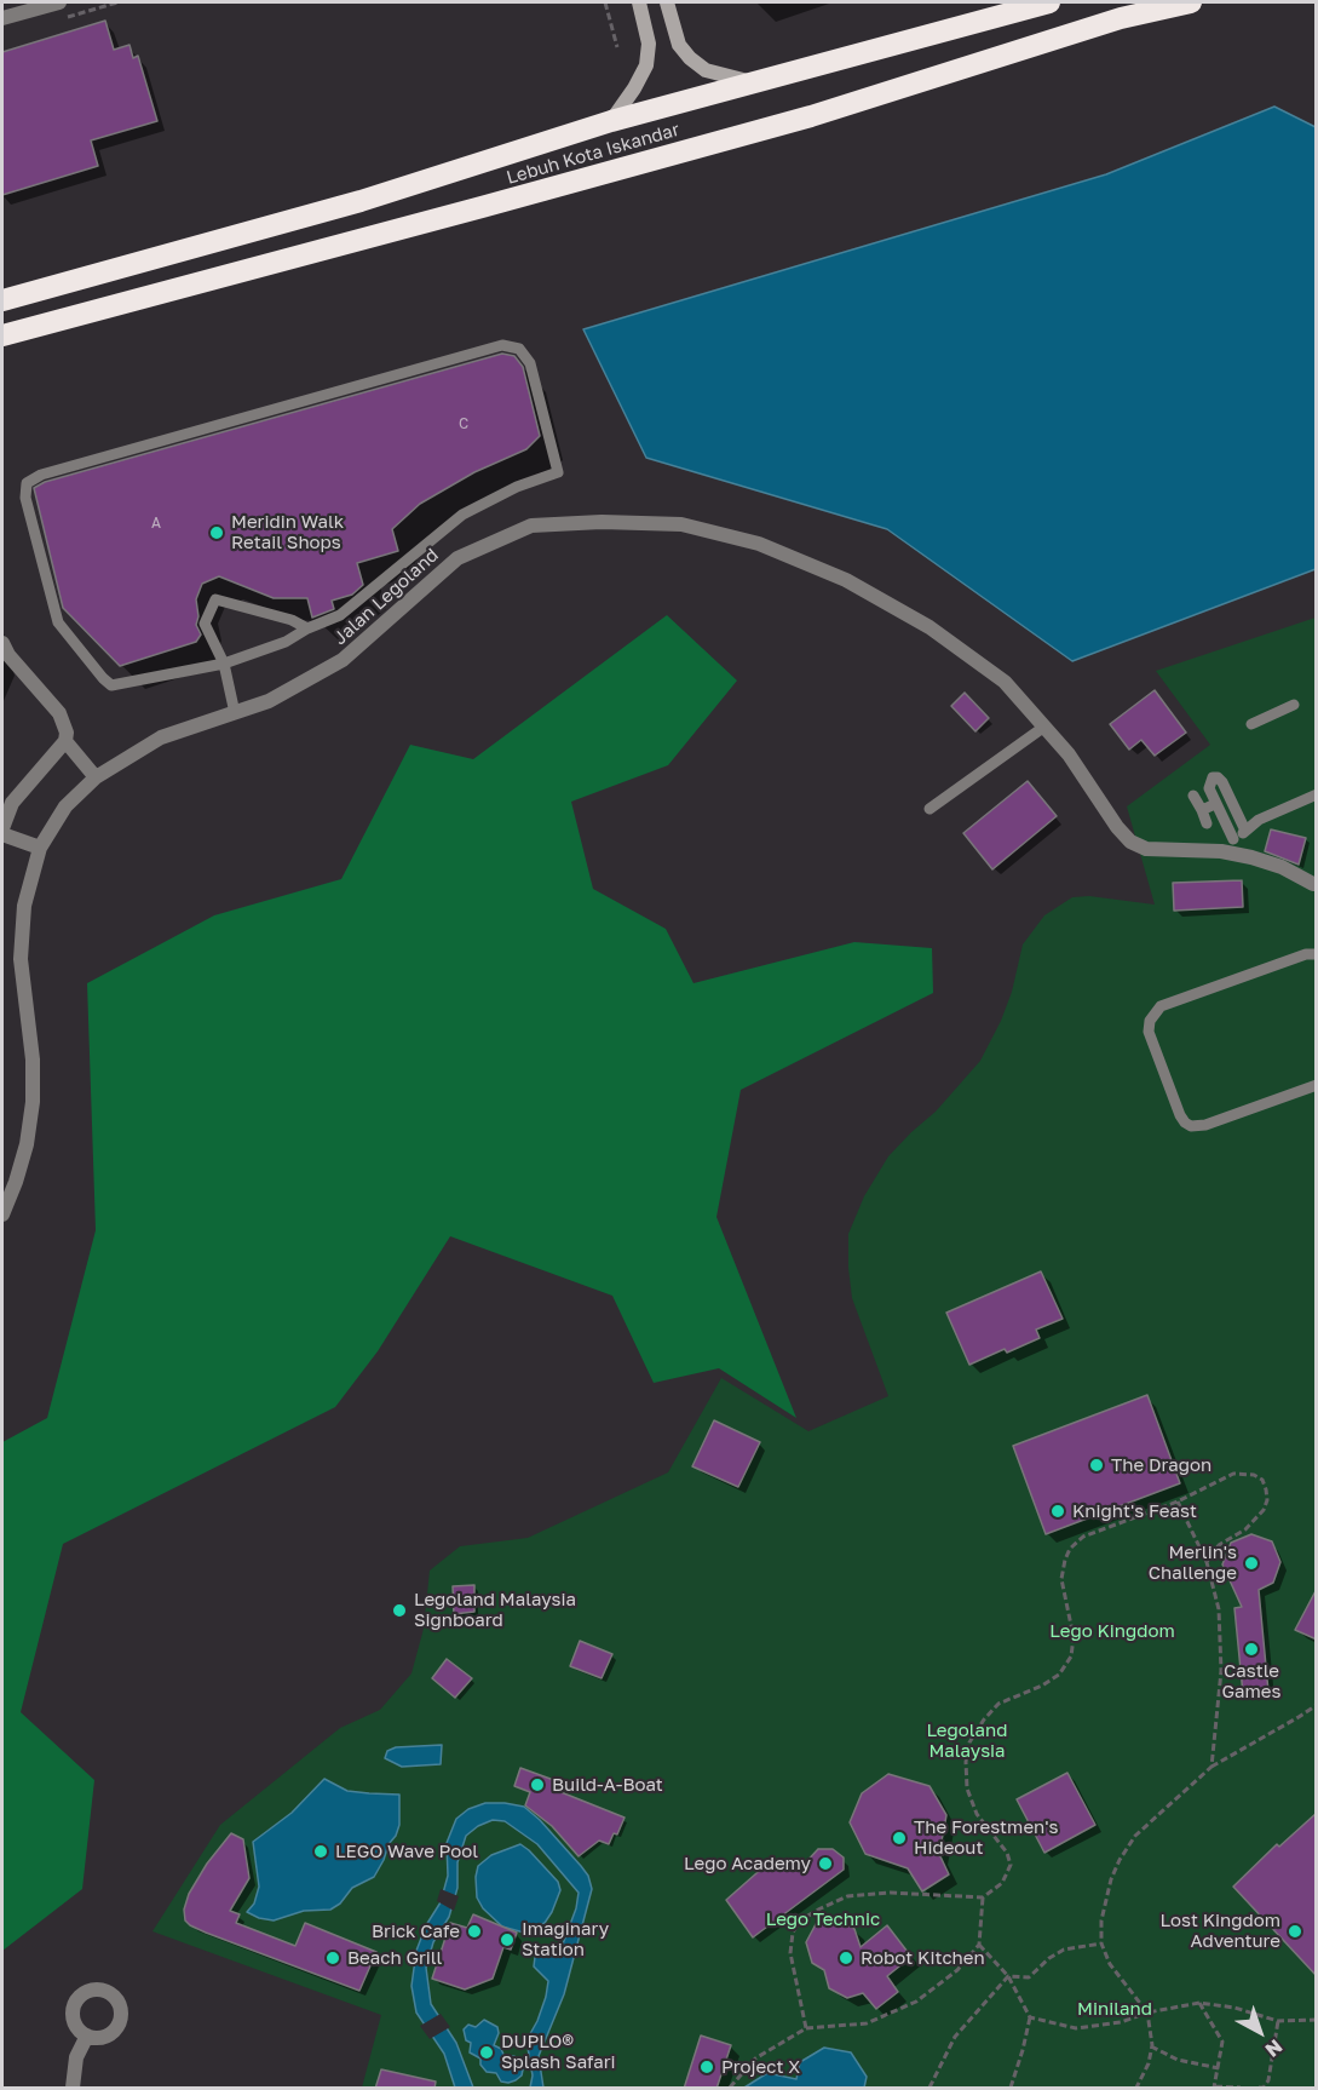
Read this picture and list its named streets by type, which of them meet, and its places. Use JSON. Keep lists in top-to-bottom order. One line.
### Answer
{"streets":{"highway":["Lebuh Kota Iskandar"],"street":["Jalan Legoland"]},"parks":["Lego Kingdom","Legoland Malaysia","Lego Technic","Miniland"],"places":["Meridin Walk Retail Shops","The Dragon","Knight's Feast","Merlin's Challenge","Legoland Malaysia Signboard","Castle Games","Build-A-Boat","The Forestmen's Hideout","LEGO Wave Pool","Lego Academy","Brick Cafe","Lost Kingdom Adventure","Imaginary Station","Beach Grill","Robot Kitchen","DUPLO® Splash Safari","Project X"],"house_numbers":["C","A"],"north":"bottom right"}
